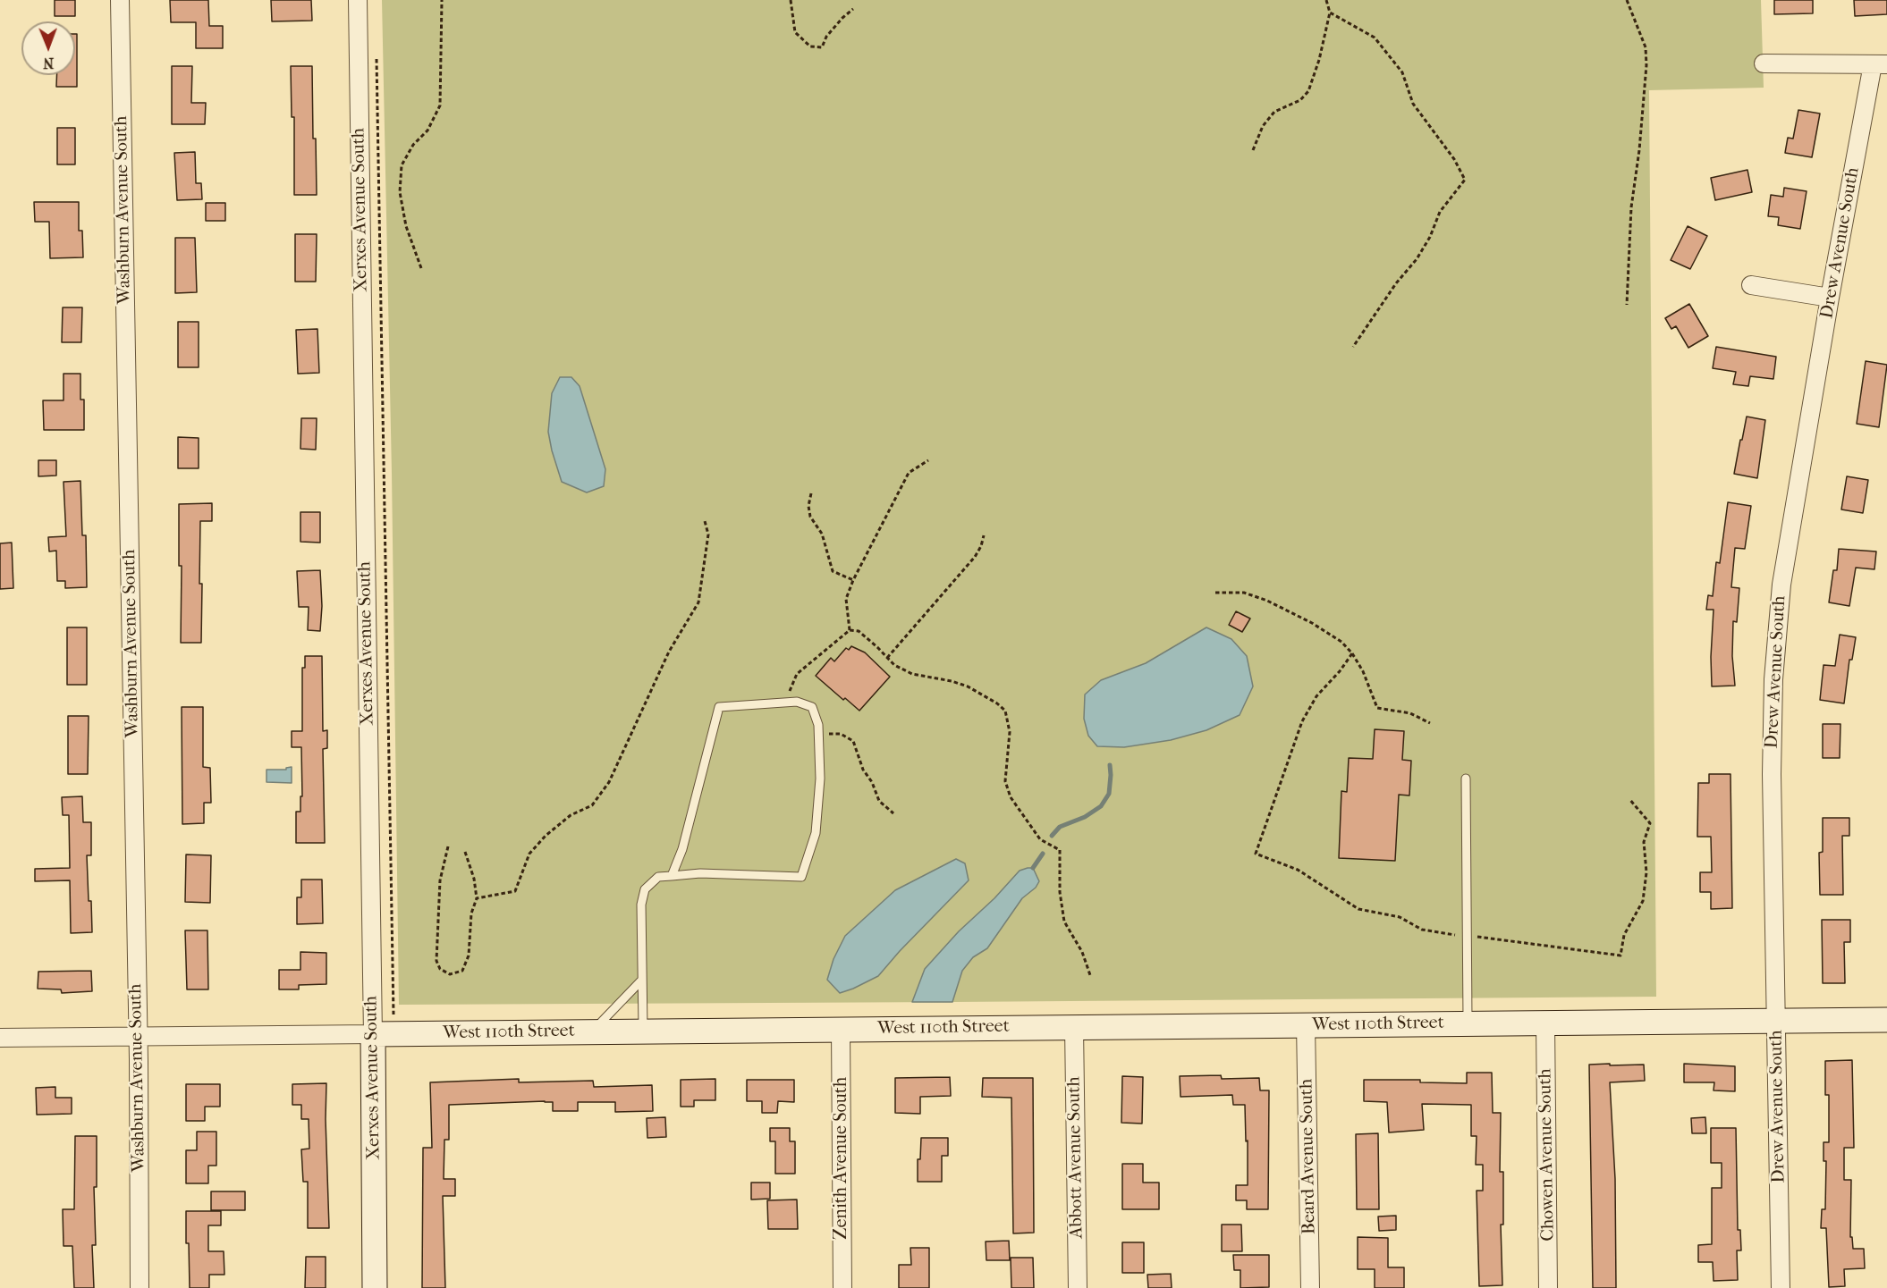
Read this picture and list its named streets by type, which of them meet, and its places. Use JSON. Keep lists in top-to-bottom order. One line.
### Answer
{"streets":{"street":["Washburn Avenue South","Xerxes Avenue South","Drew Avenue South","West 110th Street","Chowen Avenue South","Beard Avenue South","Abbott Avenue South","Zenith Avenue South"]},"crossings":[["Washburn Avenue South","West 110th Street"],["Xerxes Avenue South","West 110th Street"],["Drew Avenue South","West 110th Street"],["West 110th Street","Chowen Avenue South"],["West 110th Street","Beard Avenue South"],["West 110th Street","Abbott Avenue South"],["West 110th Street","Zenith Avenue South"]],"north":"bottom"}
